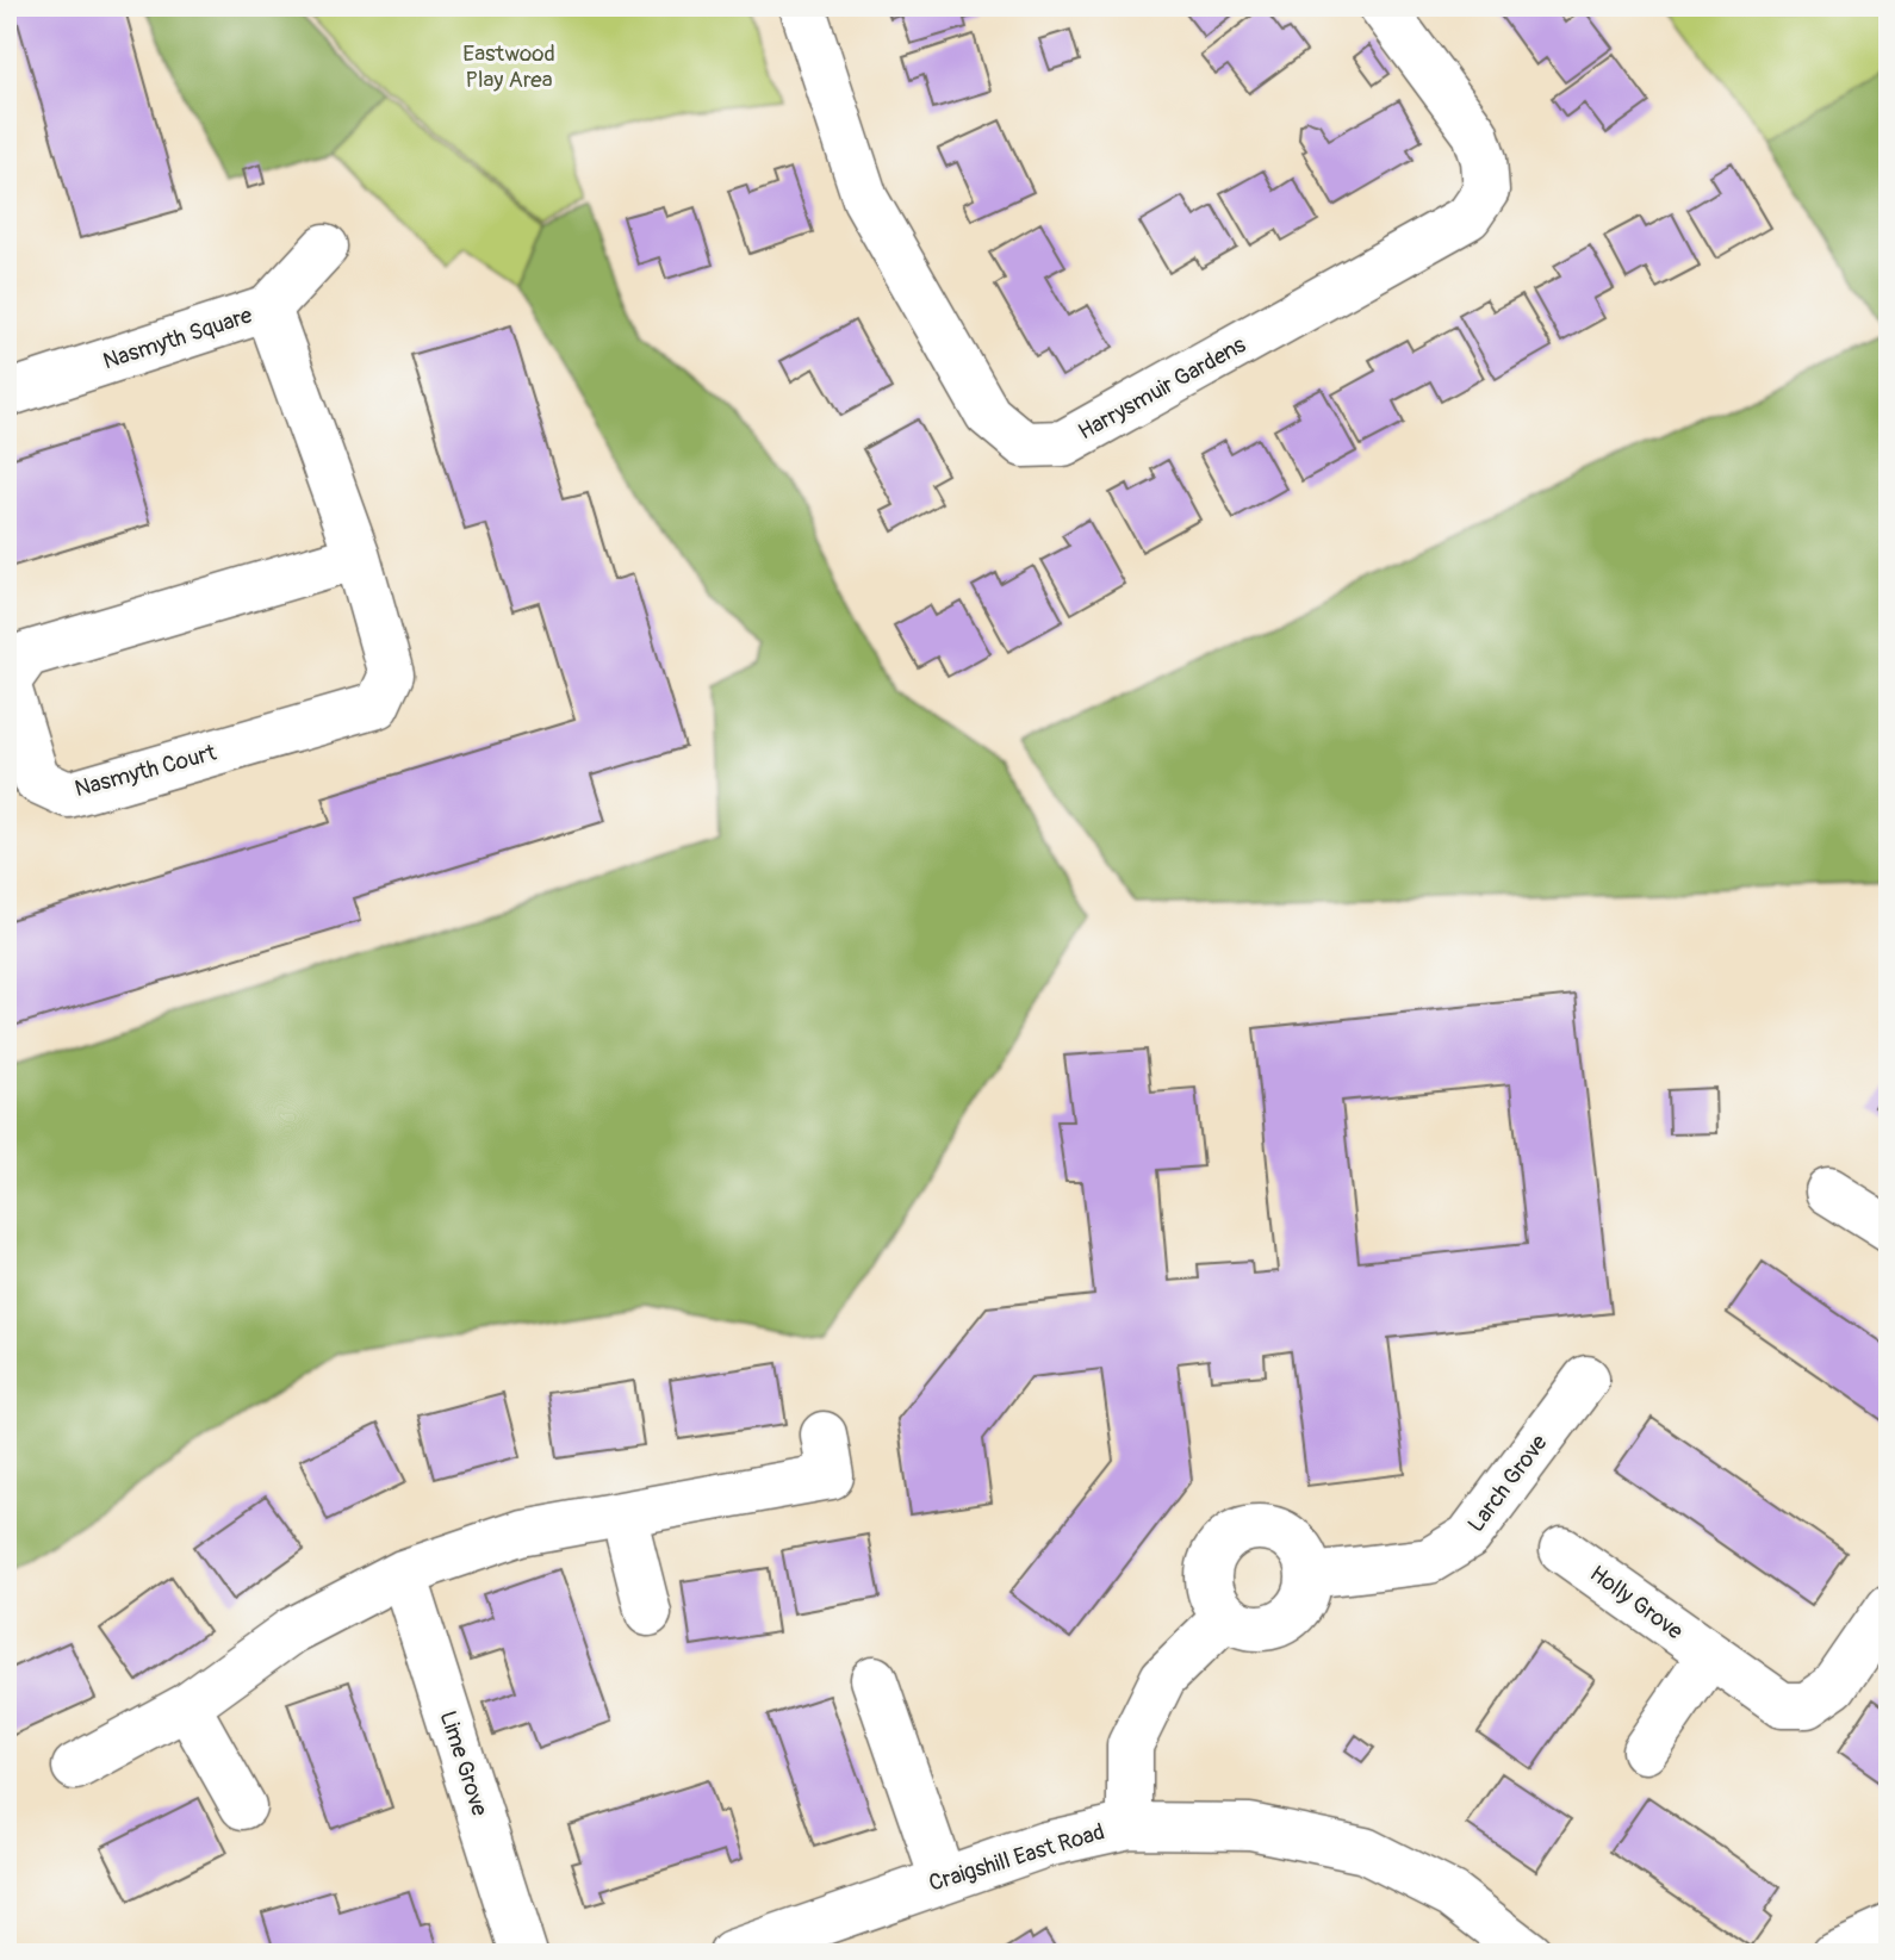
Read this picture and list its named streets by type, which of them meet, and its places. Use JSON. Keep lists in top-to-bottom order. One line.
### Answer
{"streets":{"street":["Nasmyth Square","Harrysmuir Gardens","Nasmyth Court","Larch Grove","Holly Grove","Lime Grove","Craigshill East Road"]},"crossings":[["Nasmyth Square","Nasmyth Court"]],"parks":["Eastwood Play Area"]}
